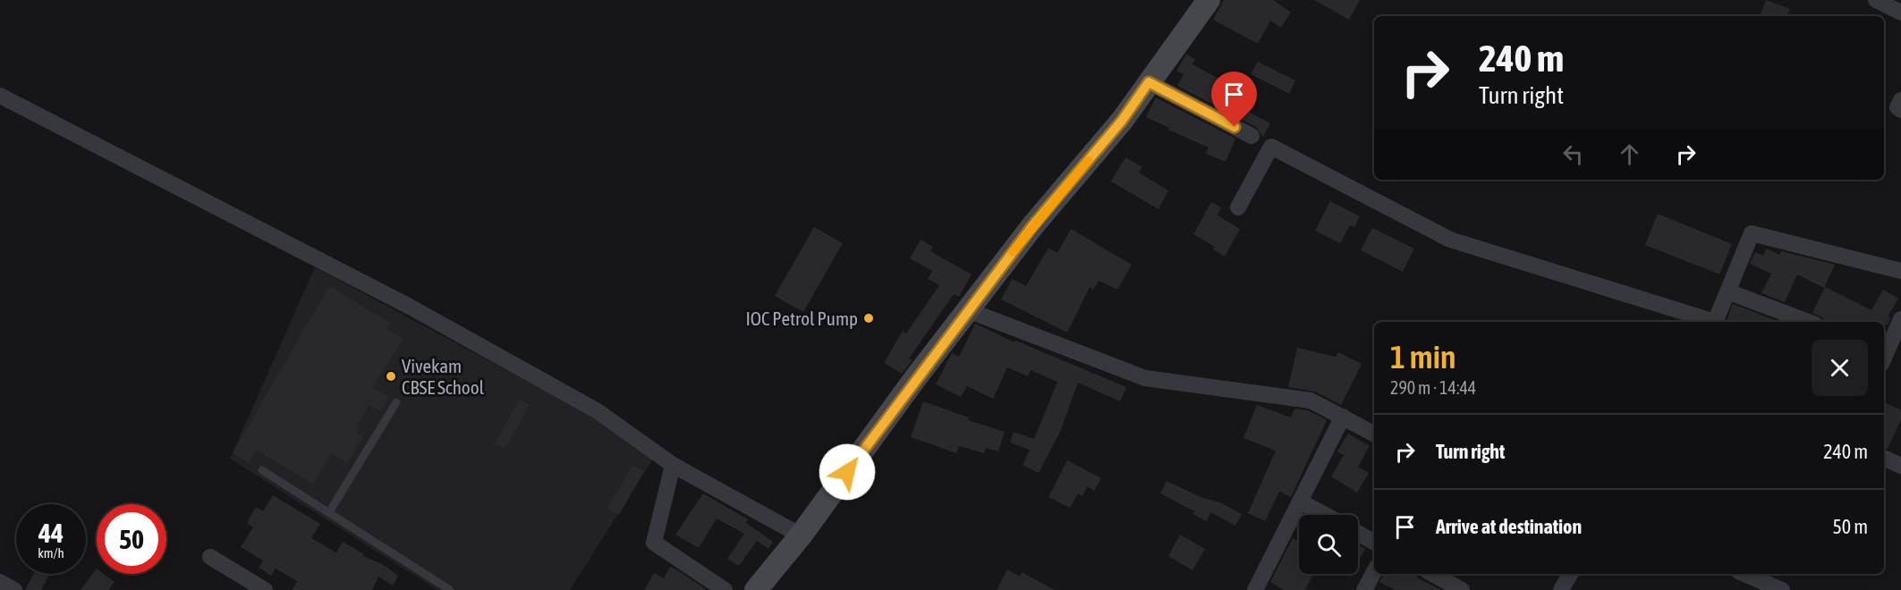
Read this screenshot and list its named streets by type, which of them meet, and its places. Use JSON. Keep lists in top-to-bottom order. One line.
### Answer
{"places":["IOC Petrol Pump","Vivekam CBSE School"],"page":{"turn":["240 m","Turn right"],"heading":["1 min","290 m · 14:44"],"list":[{"name":"Turn right","value":"240 m"},{"name":"Arrive at destination","value":"50 m"}],"speed":"44 km/h","limit":"50"}}
